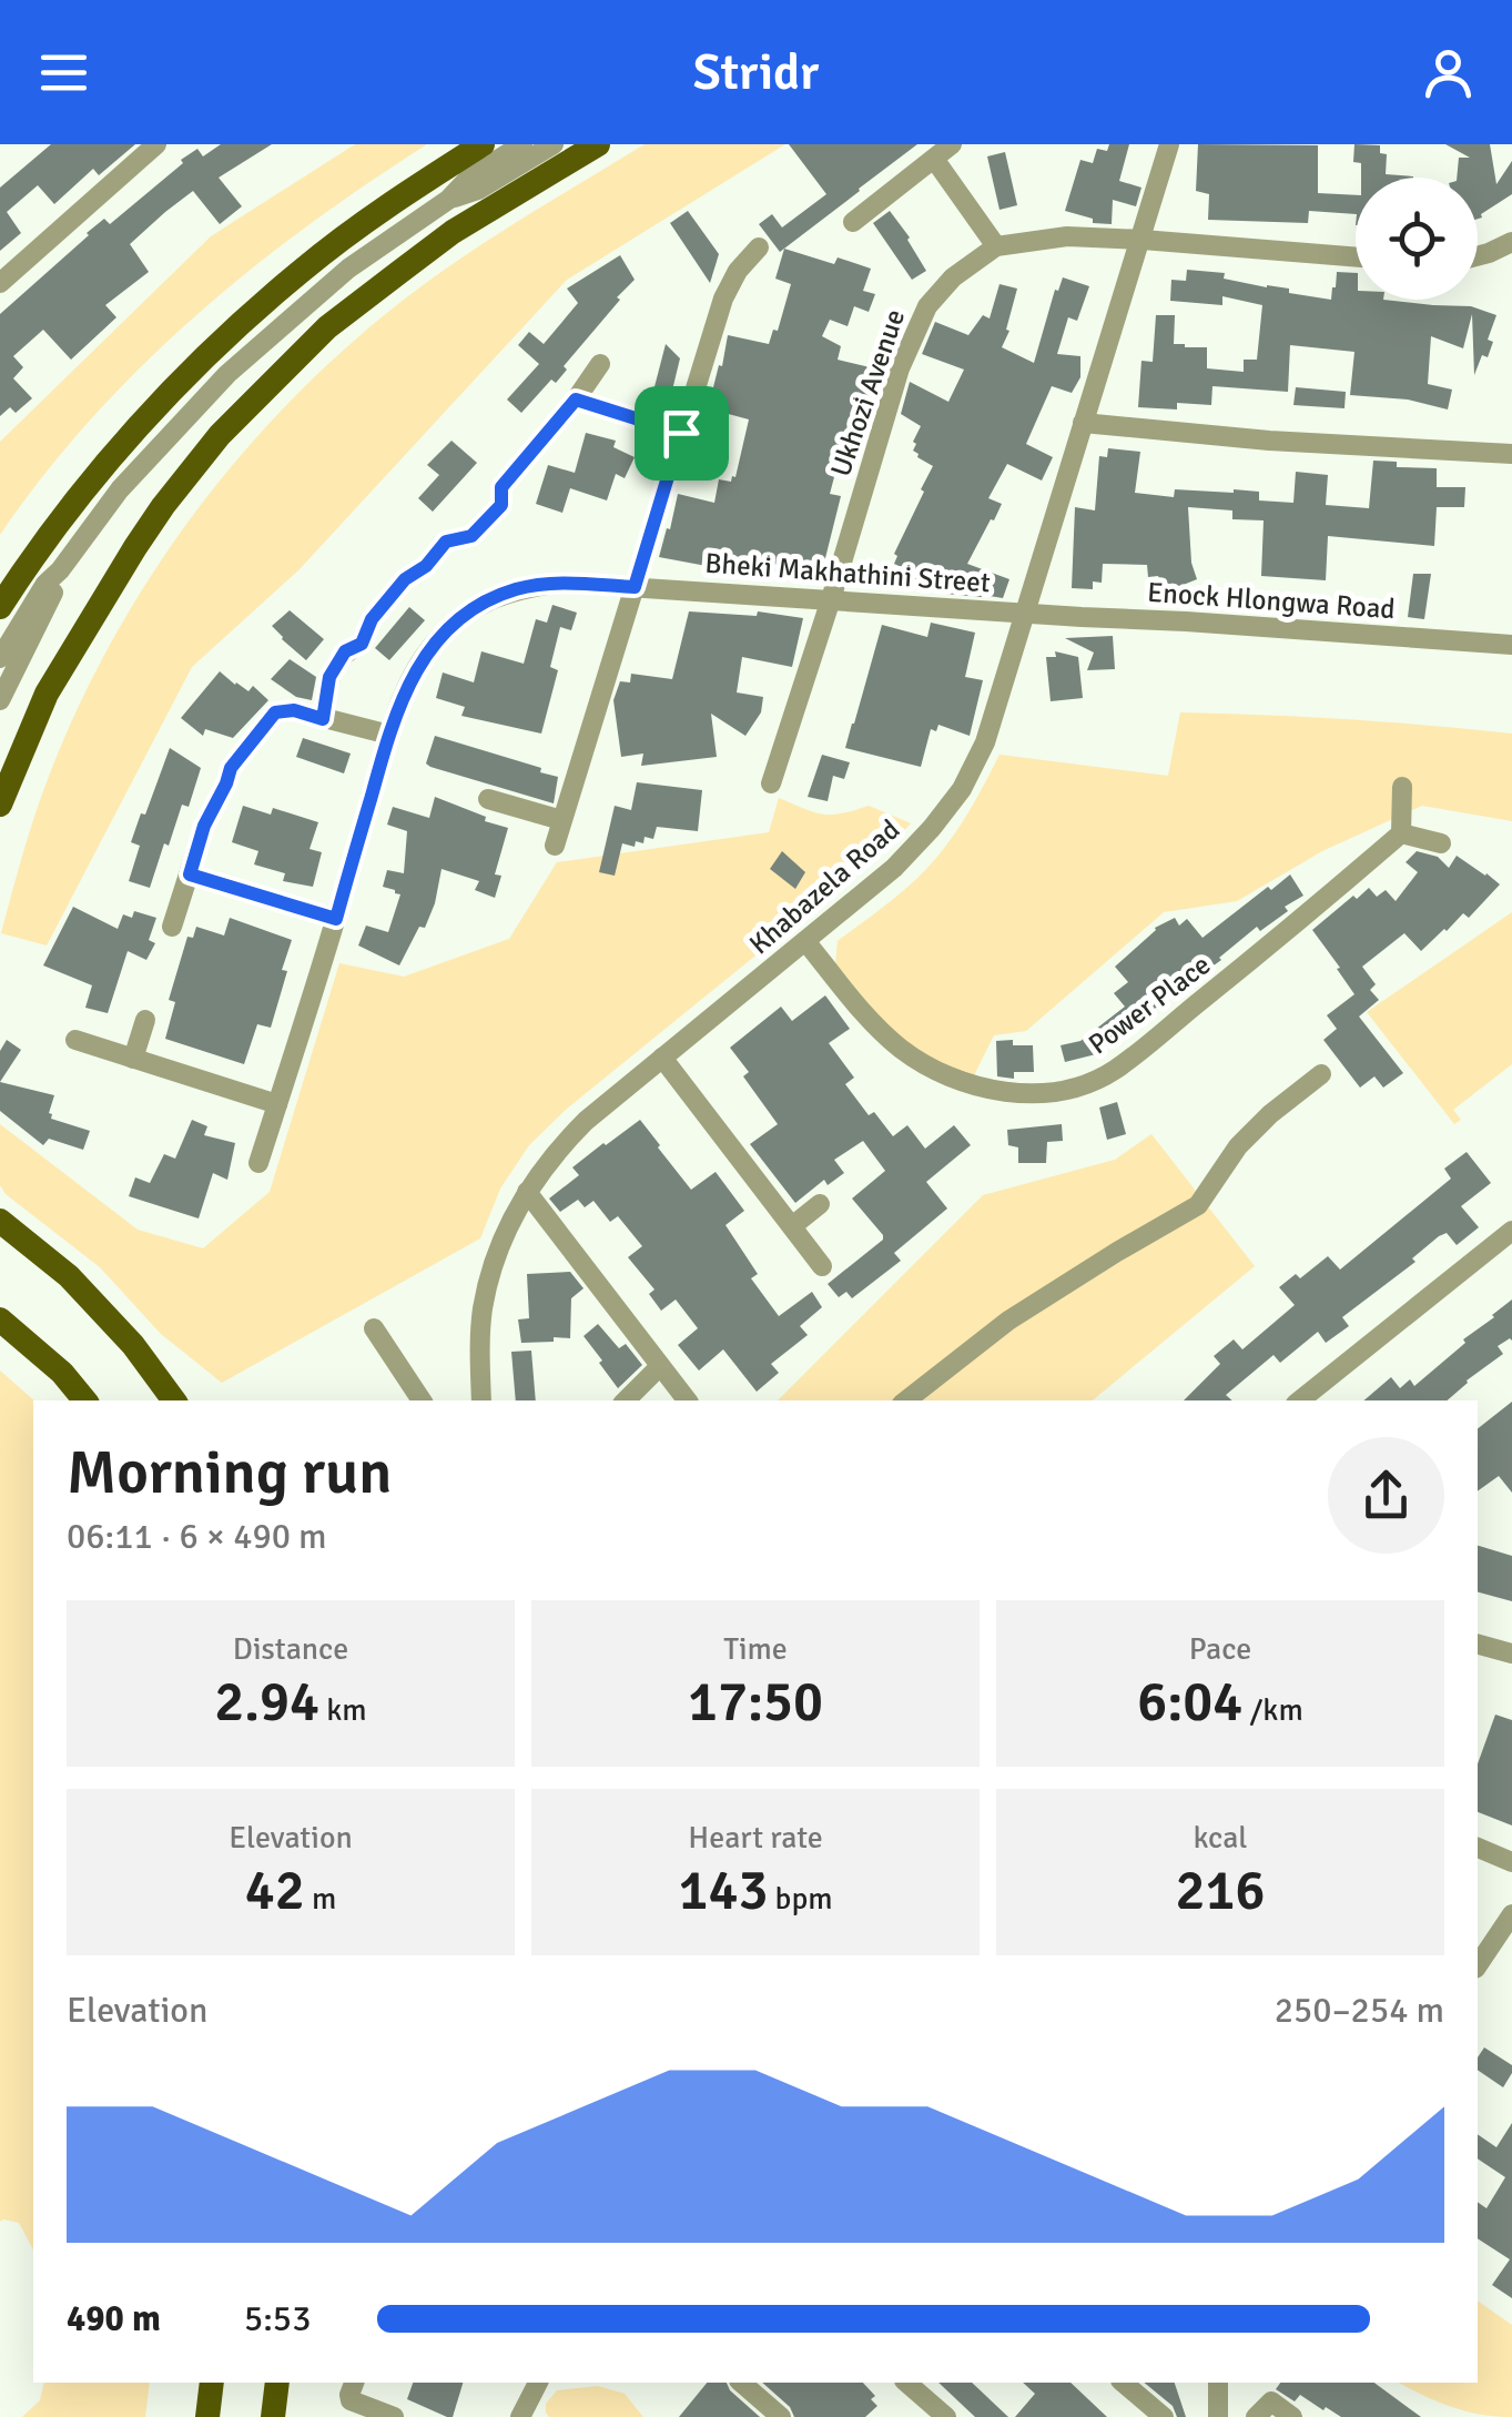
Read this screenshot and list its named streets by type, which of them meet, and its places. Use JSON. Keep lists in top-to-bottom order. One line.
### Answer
{"streets":{"street":["Ukhozi Avenue","Bheki Makhathini Street","Enock Hlongwa Road","Khabazela Road","Power Place"]},"crossings":[["Ukhozi Avenue","Bheki Makhathini Street"],["Ukhozi Avenue","Khabazela Road"],["Bheki Makhathini Street","Enock Hlongwa Road"],["Bheki Makhathini Street","Khabazela Road"],["Enock Hlongwa Road","Khabazela Road"],["Khabazela Road","Power Place"]],"page":{"header":"Stridr","heading":["Morning run","06:11 · 6 × 490 m"],"stats":[["Distance","2.94 km"],["Time","17:50"],["Pace","6:04 /km"],["Elevation","42 m"],["Heart rate","143 bpm"],["kcal","216"]],"chart":["Elevation","250–254 m"],"list":[{"name":"490 m","note":"5:53"}]}}
